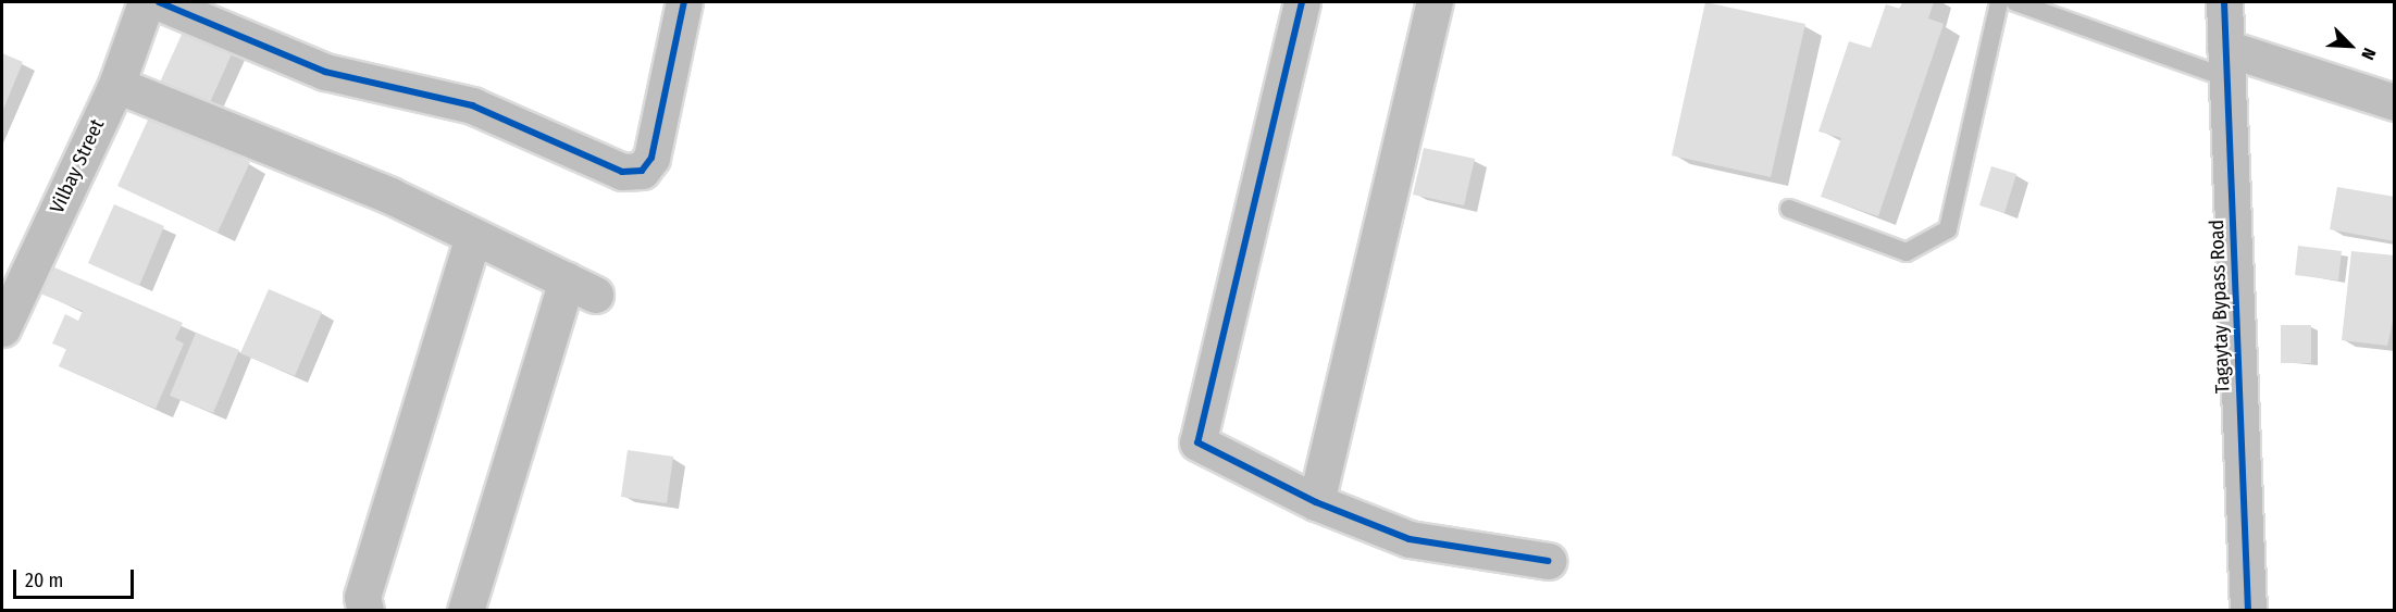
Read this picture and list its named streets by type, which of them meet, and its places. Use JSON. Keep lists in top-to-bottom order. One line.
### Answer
{"streets":{"street":["Vilbay Street","Tagaytay Bypass Road"]},"scale_bar":"20 m","north":"bottom right"}
